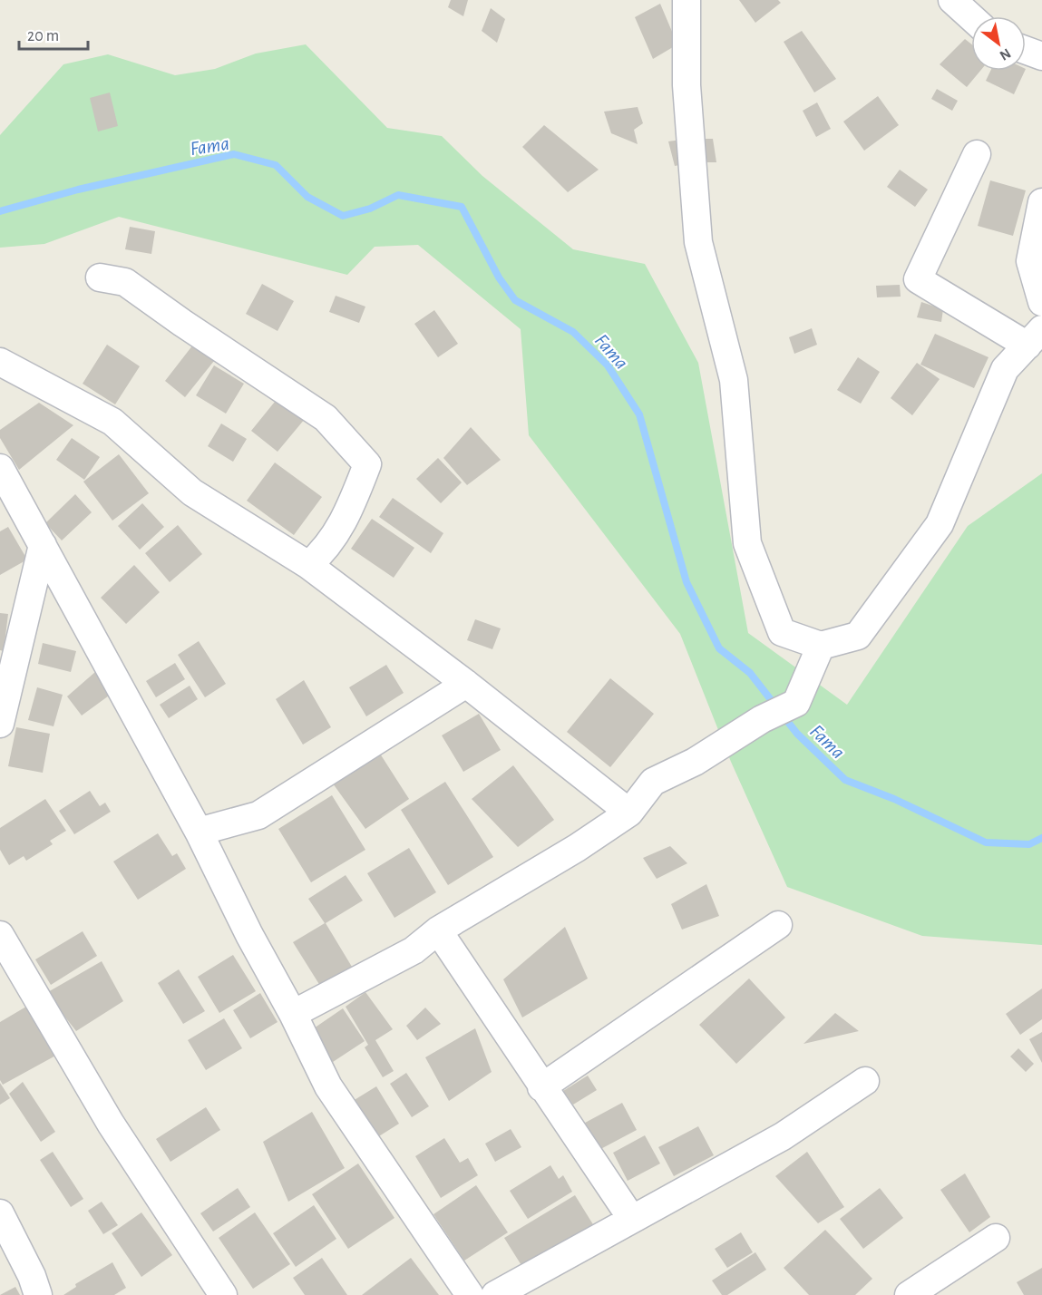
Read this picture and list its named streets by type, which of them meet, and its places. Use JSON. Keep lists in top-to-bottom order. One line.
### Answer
{"water":["Fama"],"scale_bar":"20 m","north":"bottom right"}
